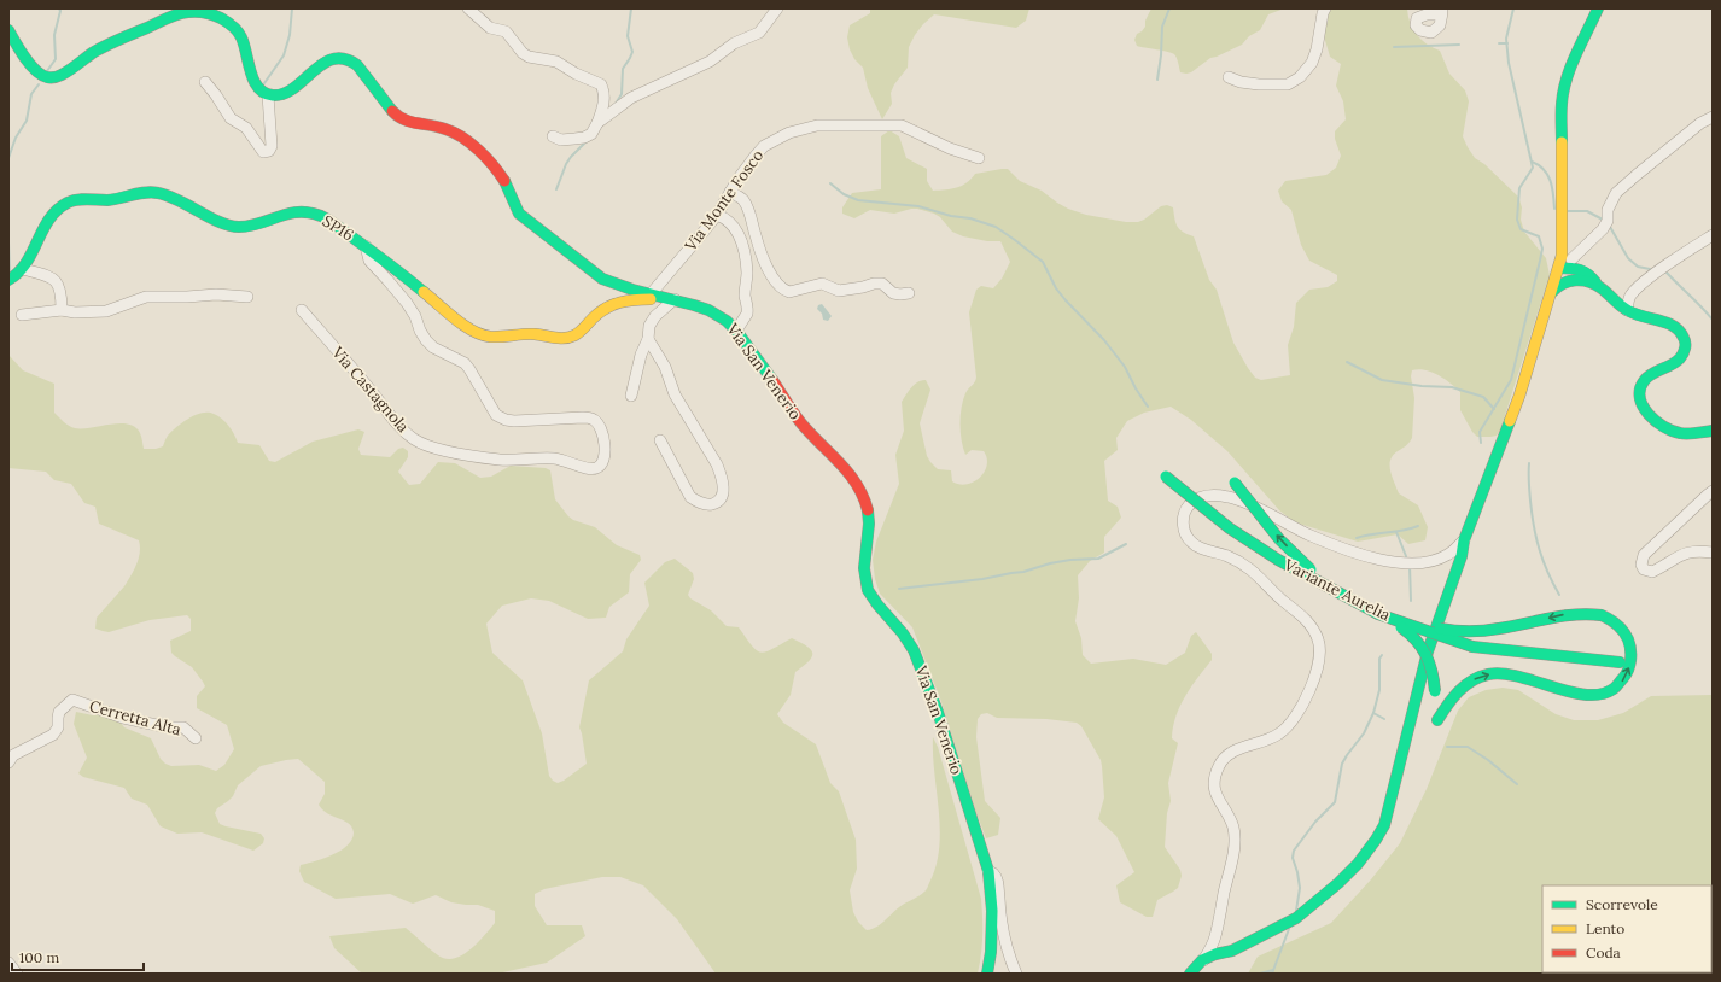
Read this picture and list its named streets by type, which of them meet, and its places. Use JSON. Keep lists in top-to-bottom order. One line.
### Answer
{"streets":{"main road":["SP16","Via San Venerio","Variante Aurelia"],"street":["Via Monte Fosco","Via Castagnola","Cerretta Alta"]},"crossings":[["Via Monte Fosco","Via San Venerio"],["SP16","Via San Venerio"],["SP16","Via Castagnola"]],"legend":["Scorrevole","Lento","Coda"],"scale_bar":"100 m"}
